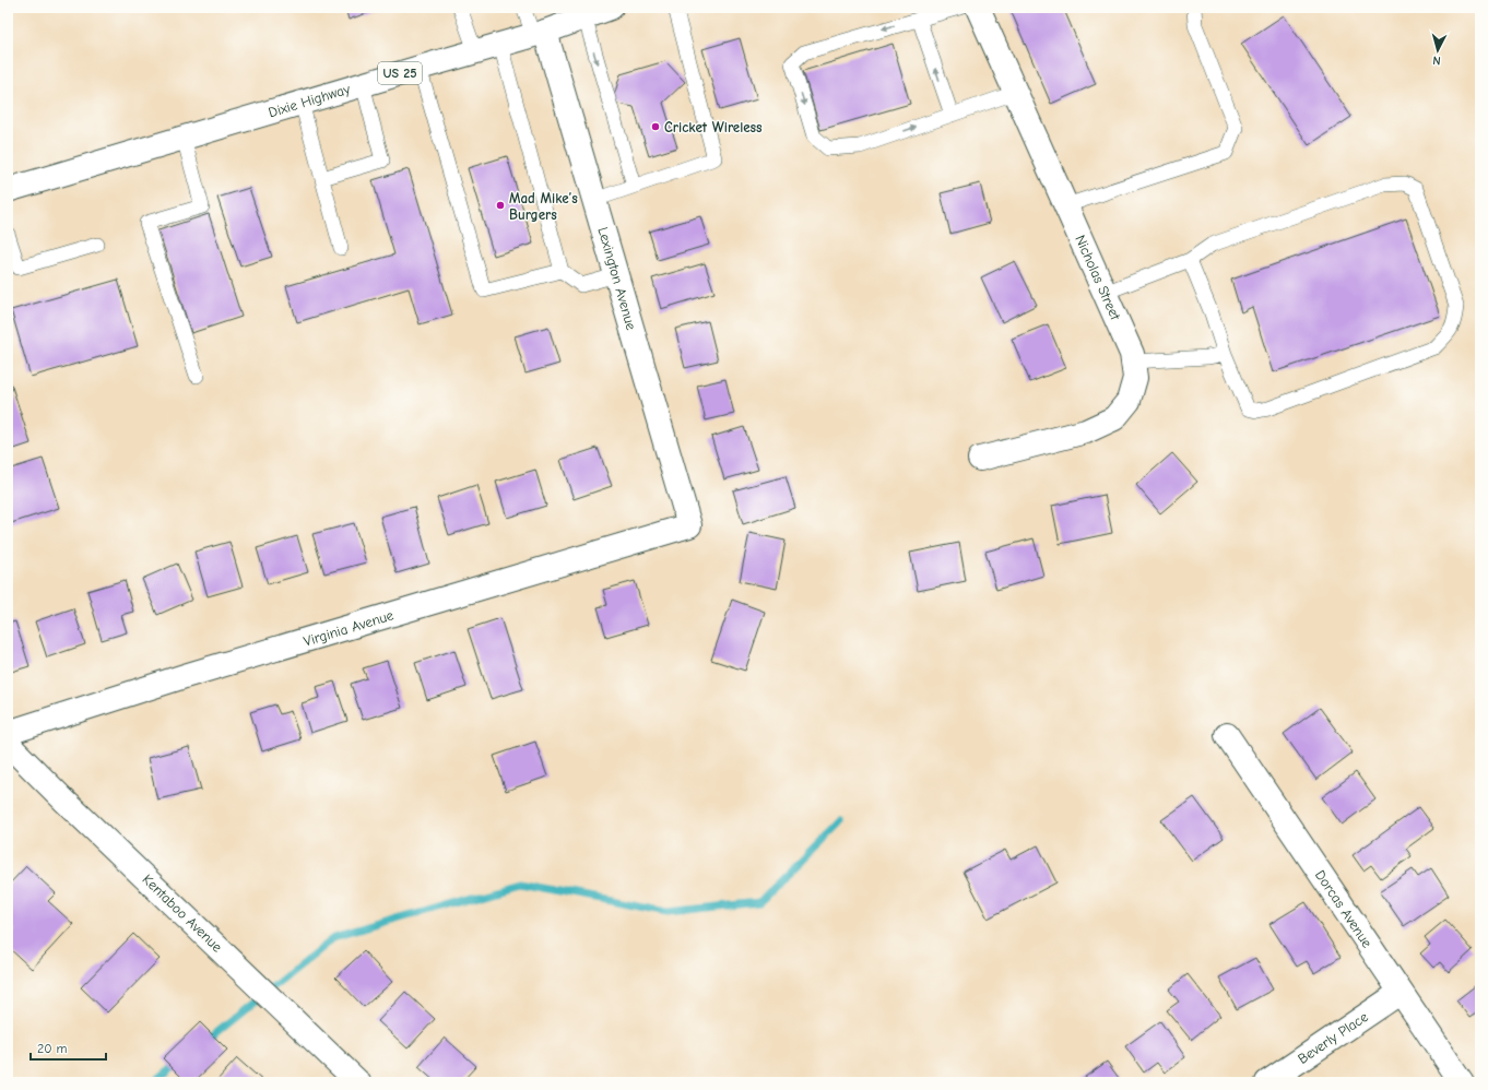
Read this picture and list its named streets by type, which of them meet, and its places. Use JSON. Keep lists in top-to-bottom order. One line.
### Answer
{"streets":{"street":["US 25","Dixie Highway","Nicholas Street","Lexington Avenue","Virginia Avenue","Dorcas Avenue","Kentaboo Avenue","Beverly Place"]},"crossings":[["Dixie Highway","Lexington Avenue"],["Lexington Avenue","Virginia Avenue"],["Dorcas Avenue","Beverly Place"]],"places":["Cricket Wireless","Mad Mike’s Burgers"],"scale_bar":"20 m","north":"bottom"}
